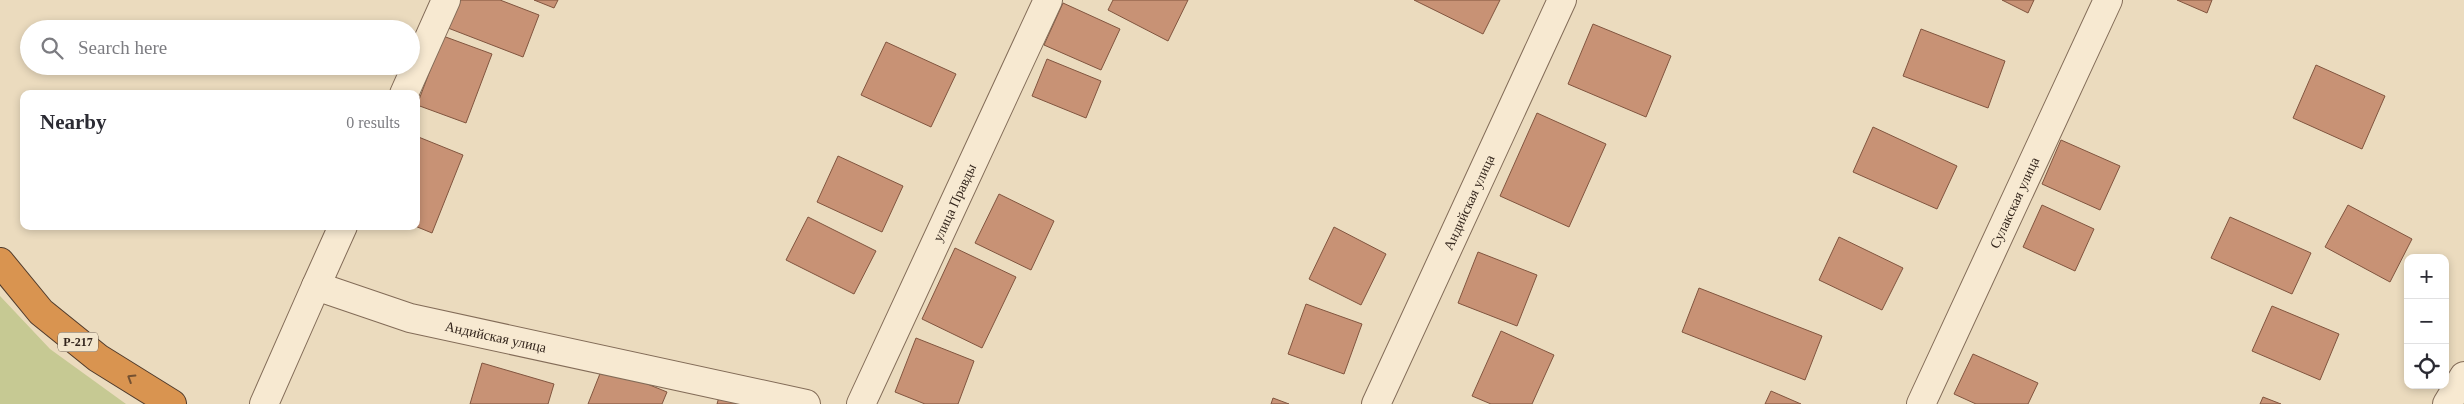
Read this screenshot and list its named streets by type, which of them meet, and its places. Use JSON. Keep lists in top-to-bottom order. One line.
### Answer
{"streets":{"highway":["Р-217"],"street":["улица Правды","Андийская улица","Сулакская улица"]},"page":{"search":"Search here","heading":["Nearby","0 results"],"map_buttons":["+","−"]}}
